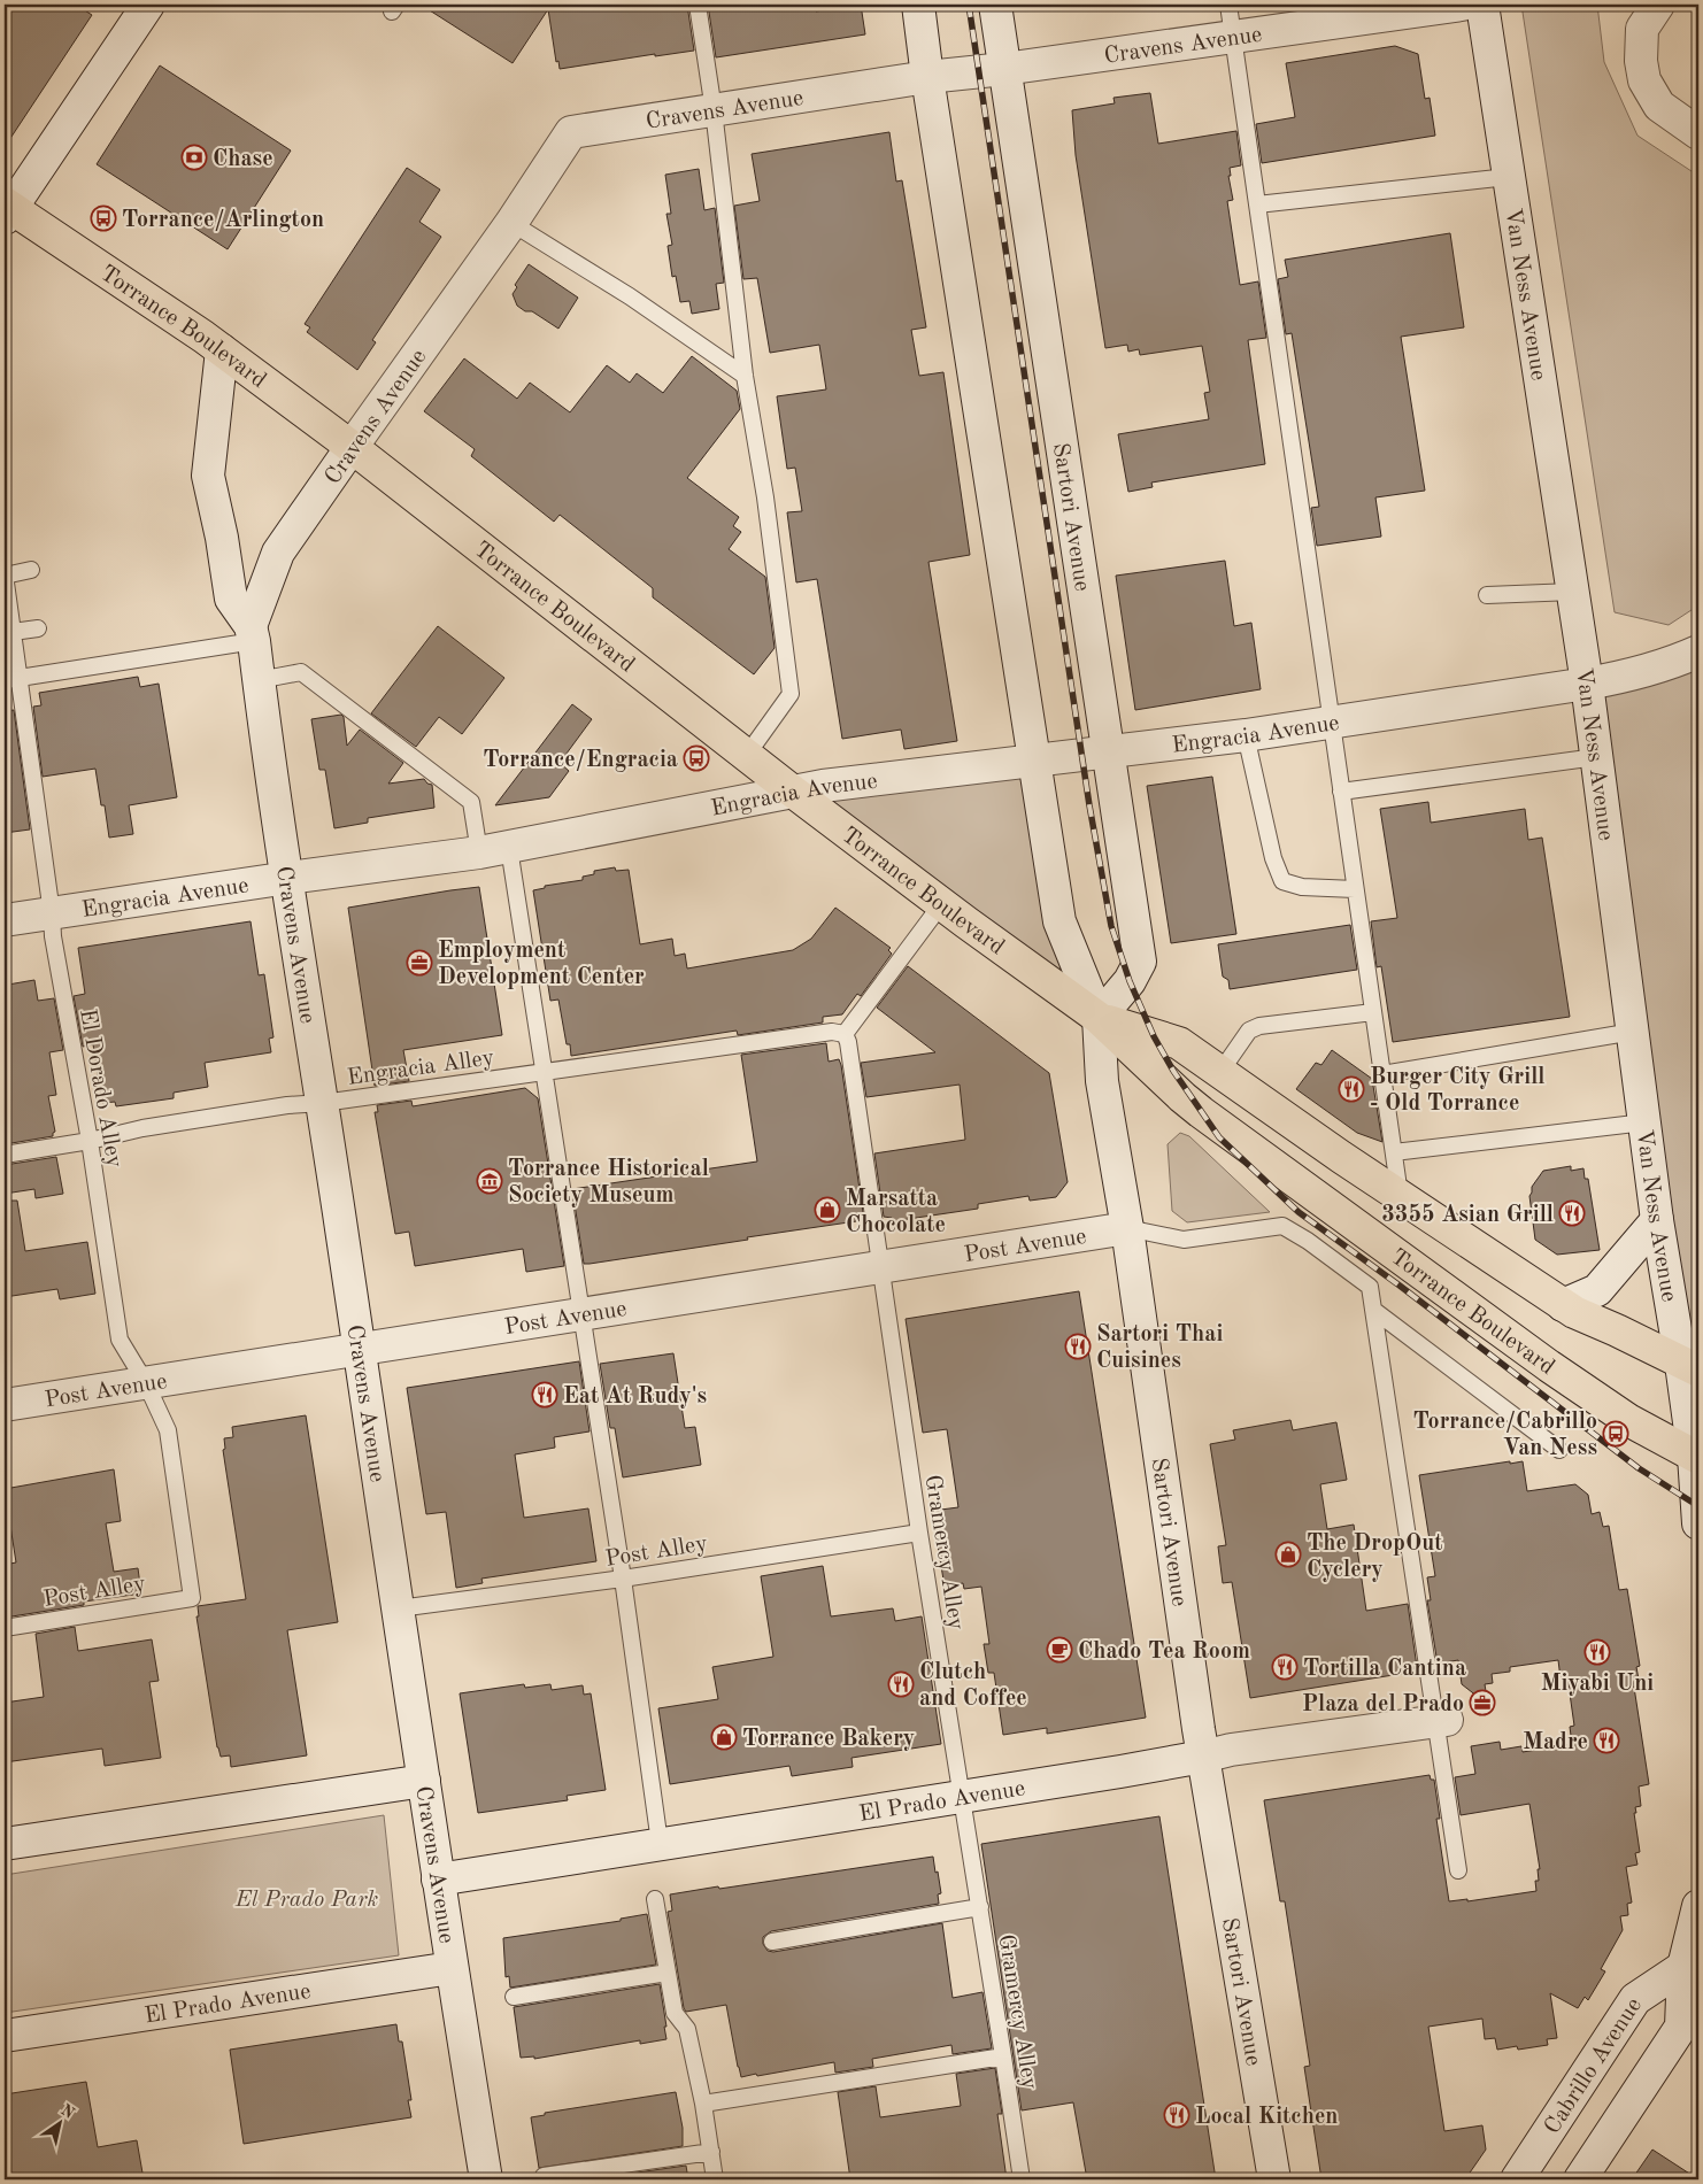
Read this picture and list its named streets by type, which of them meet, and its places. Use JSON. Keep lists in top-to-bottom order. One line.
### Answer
{"streets":{"main road":["Torrance Boulevard"],"street":["Cravens Avenue","Van Ness Avenue","Sartori Avenue","Engracia Avenue","Post Avenue","El Prado Avenue","Cabrillo Avenue"],"lane":["Engracia Alley","El Dorado Alley","Post Alley","Gramercy Alley"]},"crossings":[["Cravens Avenue","Torrance Boulevard"],["Cravens Avenue","Sartori Avenue"],["Cravens Avenue","Engracia Avenue"],["Cravens Avenue","Engracia Alley"],["Cravens Avenue","Post Avenue"],["Cravens Avenue","Post Alley"],["Cravens Avenue","El Prado Avenue"],["Van Ness Avenue","Torrance Boulevard"],["Van Ness Avenue","Engracia Avenue"],["Torrance Boulevard","Sartori Avenue"],["Torrance Boulevard","Engracia Avenue"],["Sartori Avenue","Engracia Avenue"],["Sartori Avenue","Post Avenue"],["Sartori Avenue","El Prado Avenue"],["Engracia Avenue","El Dorado Alley"],["Engracia Alley","El Dorado Alley"],["Engracia Alley","Gramercy Alley"],["El Dorado Alley","Post Avenue"],["El Dorado Alley","Post Alley"],["Post Avenue","Gramercy Alley"],["Post Alley","Gramercy Alley"],["Gramercy Alley","El Prado Avenue"]],"parks":["El Prado Park"],"places":{"bank":["Chase"],"bus stop":["Torrance/Arlington","Torrance/Engracia","Torrance/Cabrillo Van Ness"],"office":["Employment Development Center","Plaza del Prado"],"restaurant":["Burger City Grill - Old Torrance","3355 Asian Grill","Sartori Thai Cuisines","Eat At Rudy's","Miyabi Uni","Tortilla Cantina","Clutch and Coffee","Madre","Local Kitchen"],"museum":["Torrance Historical Society Museum"],"shop":["Marsatta Chocolate","The DropOut Cyclery","Torrance Bakery"],"cafe":["Chado Tea Room"]},"north":"top right"}
